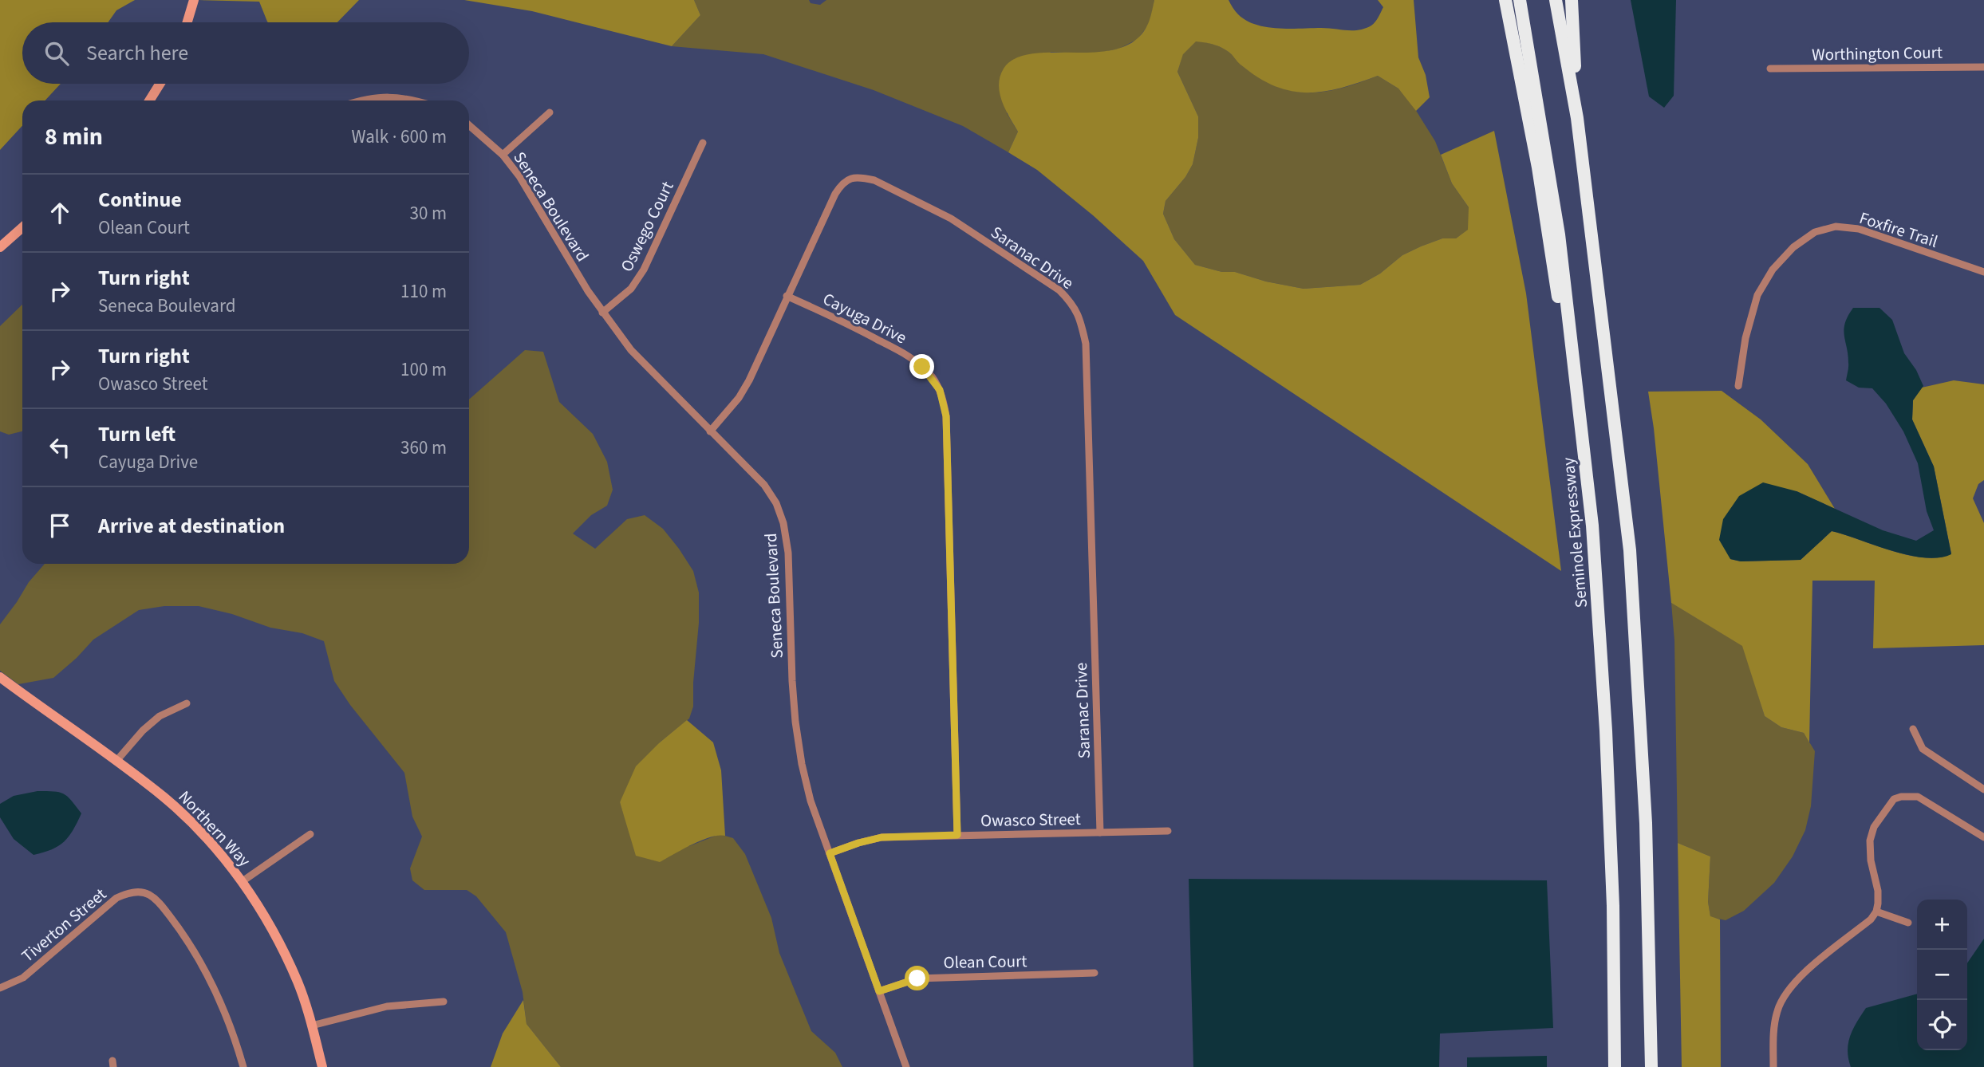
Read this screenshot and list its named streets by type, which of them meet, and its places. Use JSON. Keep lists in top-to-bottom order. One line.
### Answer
{"streets":{"highway":["Seminole Expressway"],"street":["Worthington Court","Seneca Boulevard","Oswego Court","Foxfire Trail","Saranac Drive","Cayuga Drive","Owasco Street","Northern Way","Tiverton Street","Olean Court"]},"crossings":[["Seneca Boulevard","Oswego Court"],["Seneca Boulevard","Saranac Drive"],["Seneca Boulevard","Owasco Street"],["Seneca Boulevard","Olean Court"],["Saranac Drive","Cayuga Drive"],["Saranac Drive","Owasco Street"],["Cayuga Drive","Owasco Street"]],"page":{"search":"Search here","heading":["8 min","Walk · 600 m"],"list":[["Continue","Olean Court","30 m"],["Turn right","Seneca Boulevard","110 m"],["Turn right","Owasco Street","100 m"],["Turn left","Cayuga Drive","360 m"],"Arrive at destination"],"map_buttons":["+","−"]}}
